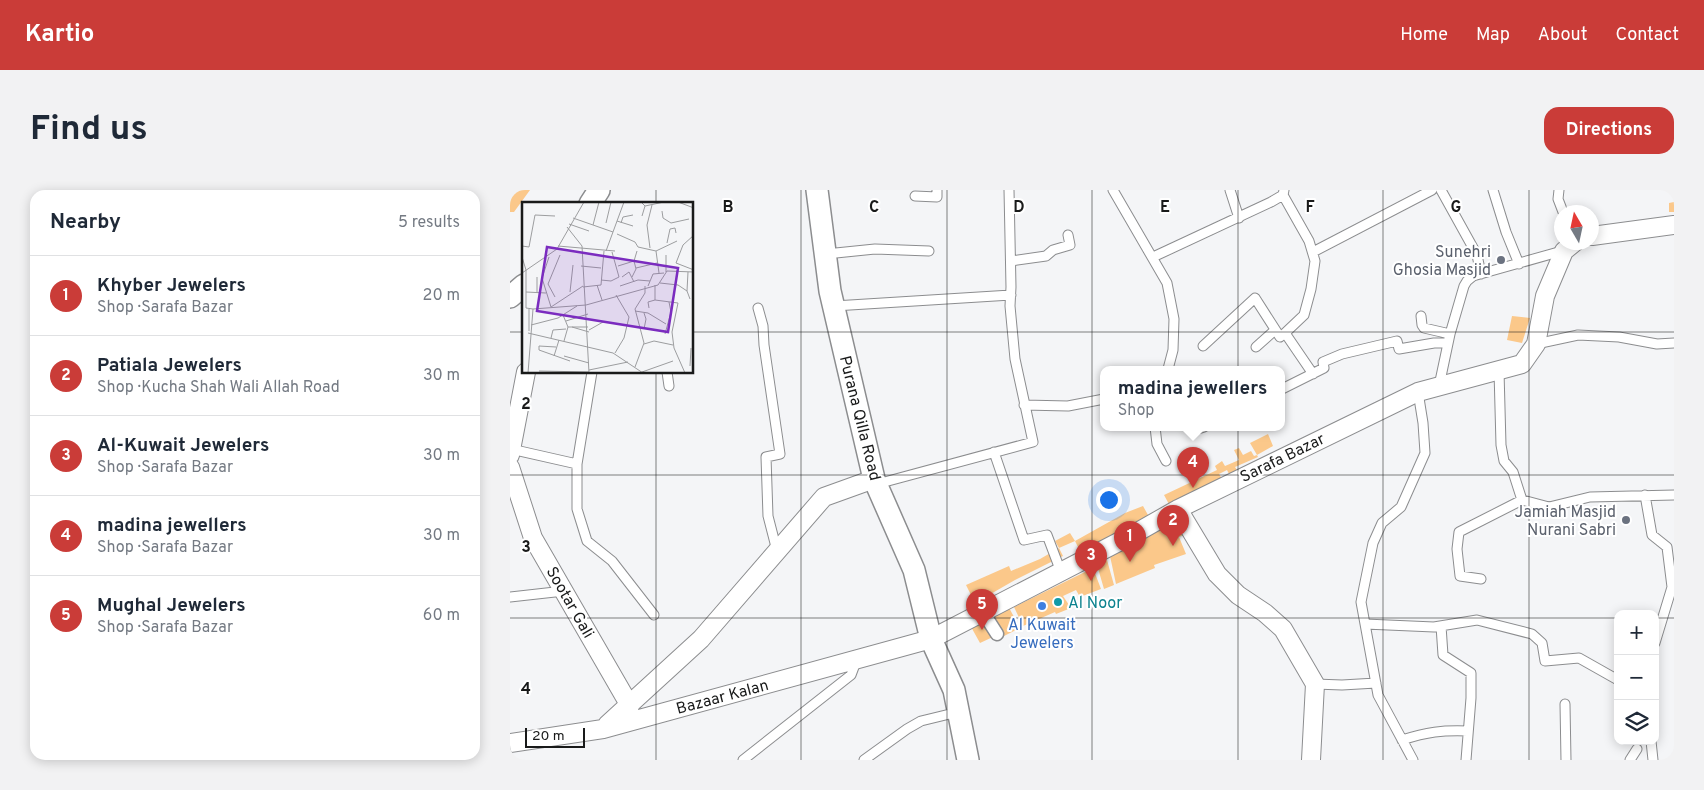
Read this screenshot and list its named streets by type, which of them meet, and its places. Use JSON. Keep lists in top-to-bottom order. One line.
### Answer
{"streets":{"street":["Purana Qilla Road","Sarafa Bazar","Sootar Gali","Bazaar Kalan"]},"crossings":[["Purana Qilla Road","Sarafa Bazar"],["Purana Qilla Road","Bazaar Kalan"],["Sarafa Bazar","Bazaar Kalan"]],"places":["Sunehri Ghosia Masjid","Jamiah Masjid Nurani Sabri","Al Noor","Al Kuwait Jewelers"],"scale_bar":"20 m","north":"top","page":{"header":"Kartio","nav":["Home","Map","About","Contact"],"buttons":"Directions","title":"Find us","heading":["Nearby","5 results"],"list":[{"mark":"1","name":"Khyber Jewelers","note":"Shop · Sarafa Bazar","value":"20 m"},{"mark":"2","name":"Patiala Jewelers","note":"Shop · Kucha Shah Wali Allah Road","value":"30 m"},{"mark":"3","name":"Al-Kuwait Jewelers","note":"Shop · Sarafa Bazar","value":"30 m"},{"mark":"4","name":"madina jewellers","note":"Shop · Sarafa Bazar","value":"30 m"},{"mark":"5","name":"Mughal Jewelers","note":"Shop · Sarafa Bazar","value":"60 m"}],"popup":["madina jewellers","Shop"],"pins":["4","2","1","3","5"],"map_buttons":["+","−"],"scale":"20 m"},"grid":{"columns":["B","C","D","E","F","G"],"rows":["2","3","4"]}}
